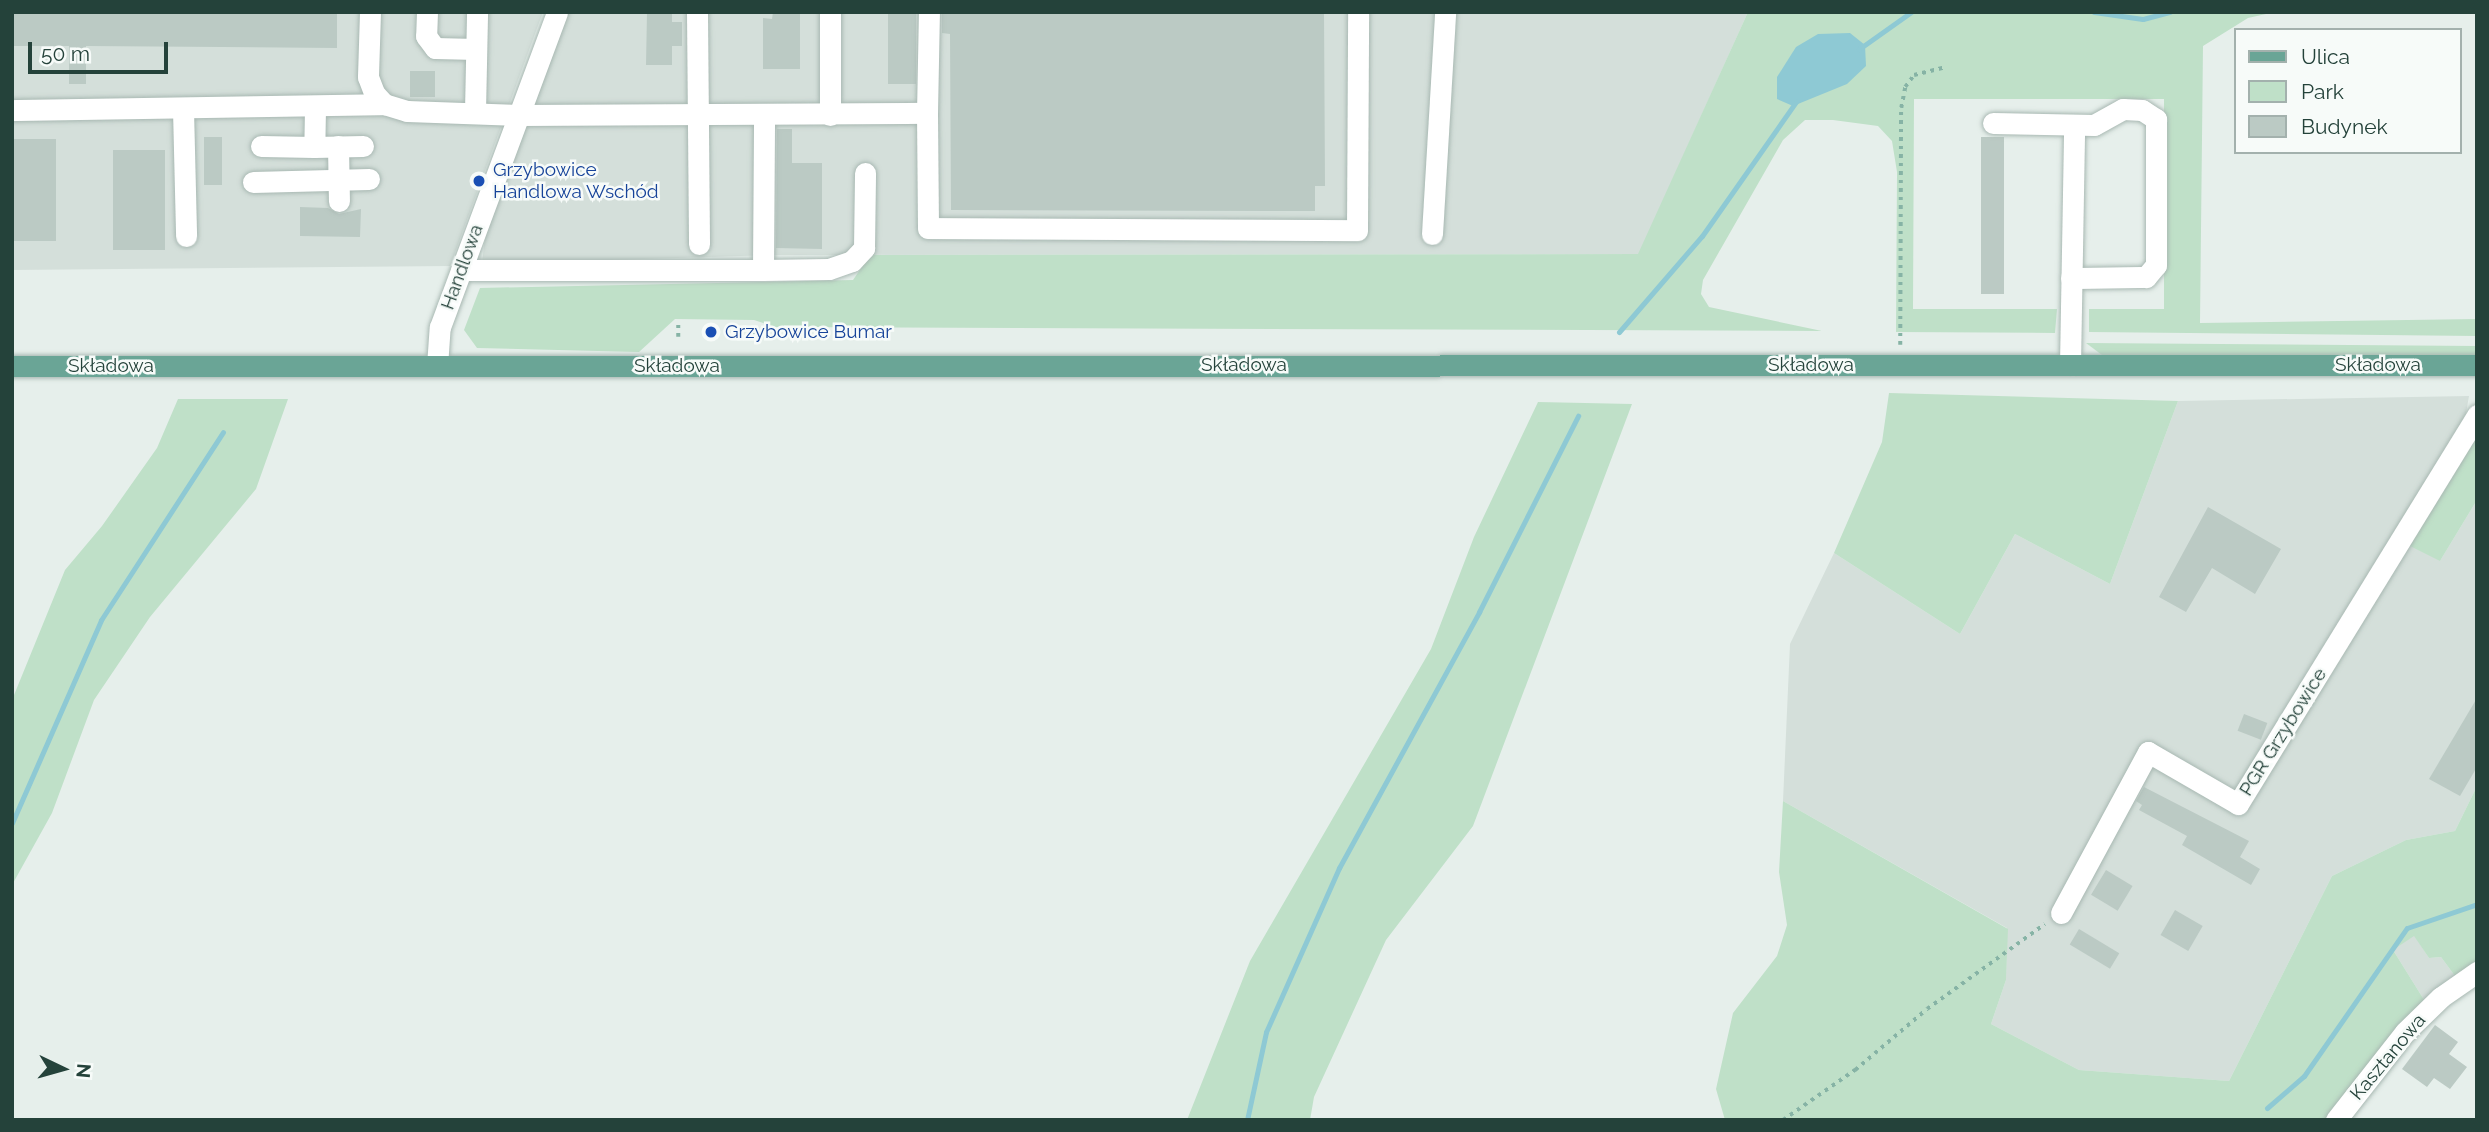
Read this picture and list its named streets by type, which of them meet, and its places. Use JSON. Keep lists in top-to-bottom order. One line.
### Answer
{"streets":{"main road":["Składowa"],"street":["Handlowa","PGR Grzybowice","Kasztanowa"]},"crossings":[["Handlowa","Składowa"]],"places":["Grzybowice Handlowa Wschód","Grzybowice Bumar"],"legend":["Ulica","Park","Budynek"],"scale_bar":"50 m","north":"right"}
